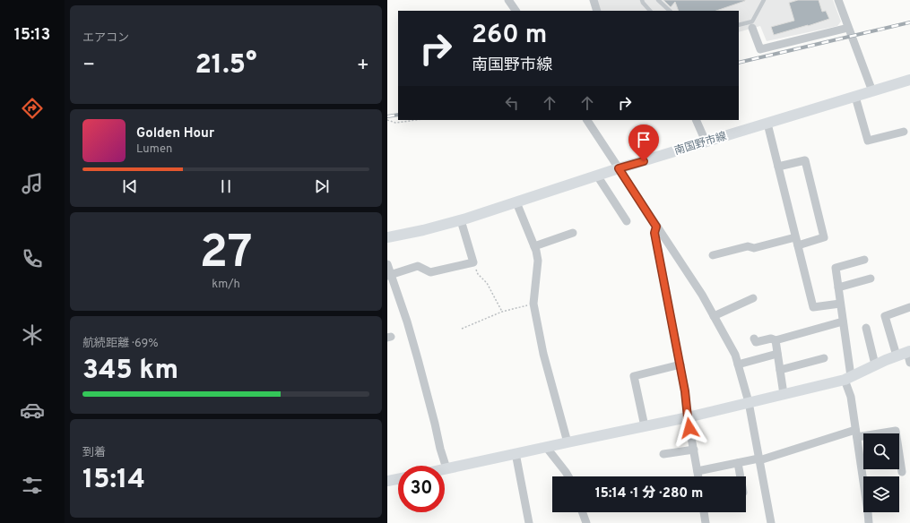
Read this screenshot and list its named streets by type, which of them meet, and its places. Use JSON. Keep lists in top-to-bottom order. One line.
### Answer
{"streets":{"main road":["南国野市線"]},"page":{"tabs":"15:13","tile":["エアコン",["27","km/h"],["航続距離 · 69%","345 km"],["到着","15:14"]],"turn":["260 m","南国野市線"],"heat":["−","21.5°","+"],"song":["Golden Hour","Lumen"],"limit":"30","trip":"15:14 · 1 分 · 280 m"}}
